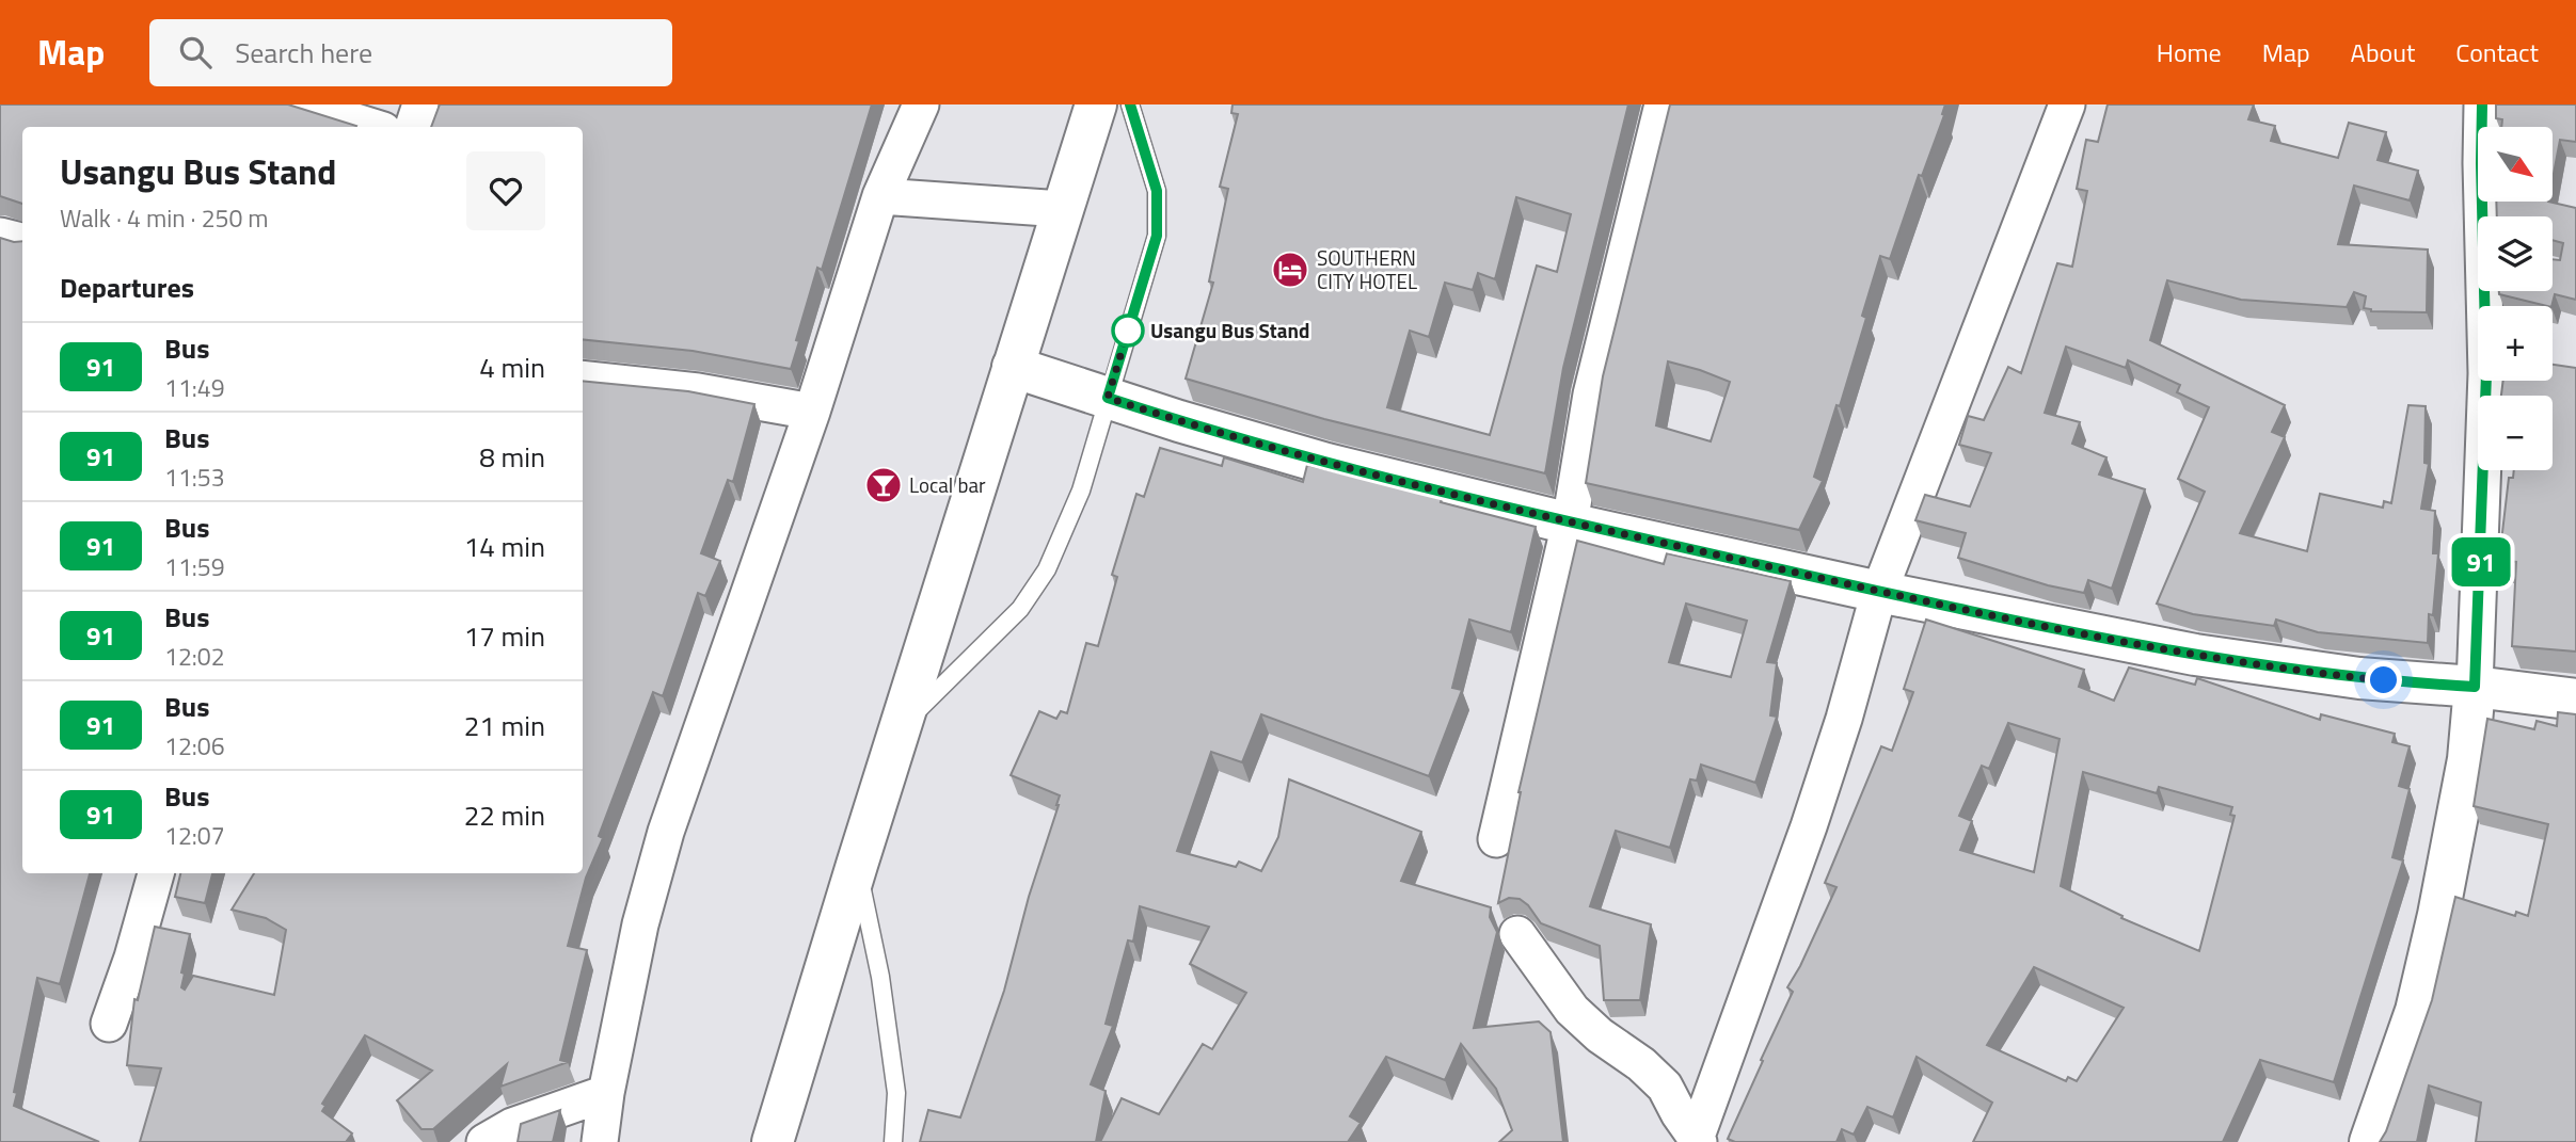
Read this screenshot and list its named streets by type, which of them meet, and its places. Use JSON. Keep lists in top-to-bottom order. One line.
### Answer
{"places":{"hotel":["SOUTHERN CITY HOTEL"],"other":["Usangu Bus Stand"],"bar":["Local bar"]},"lines":["bus line 91"],"north":"bottom right","page":{"header":"Map","search":"Search here","nav":["Home","Map","About","Contact"],"on_map":"91","map_buttons":["+","−"],"heading":[["Usangu Bus Stand","Walk · 4 min · 250 m"],"Departures"],"list":[{"mark":"91","name":"Bus","note":"11:49","value":"4 min"},{"mark":"91","name":"Bus","note":"11:53","value":"8 min"},{"mark":"91","name":"Bus","note":"11:59","value":"14 min"},{"mark":"91","name":"Bus","note":"12:02","value":"17 min"},{"mark":"91","name":"Bus","note":"12:06","value":"21 min"},{"mark":"91","name":"Bus","note":"12:07","value":"22 min"}]}}
